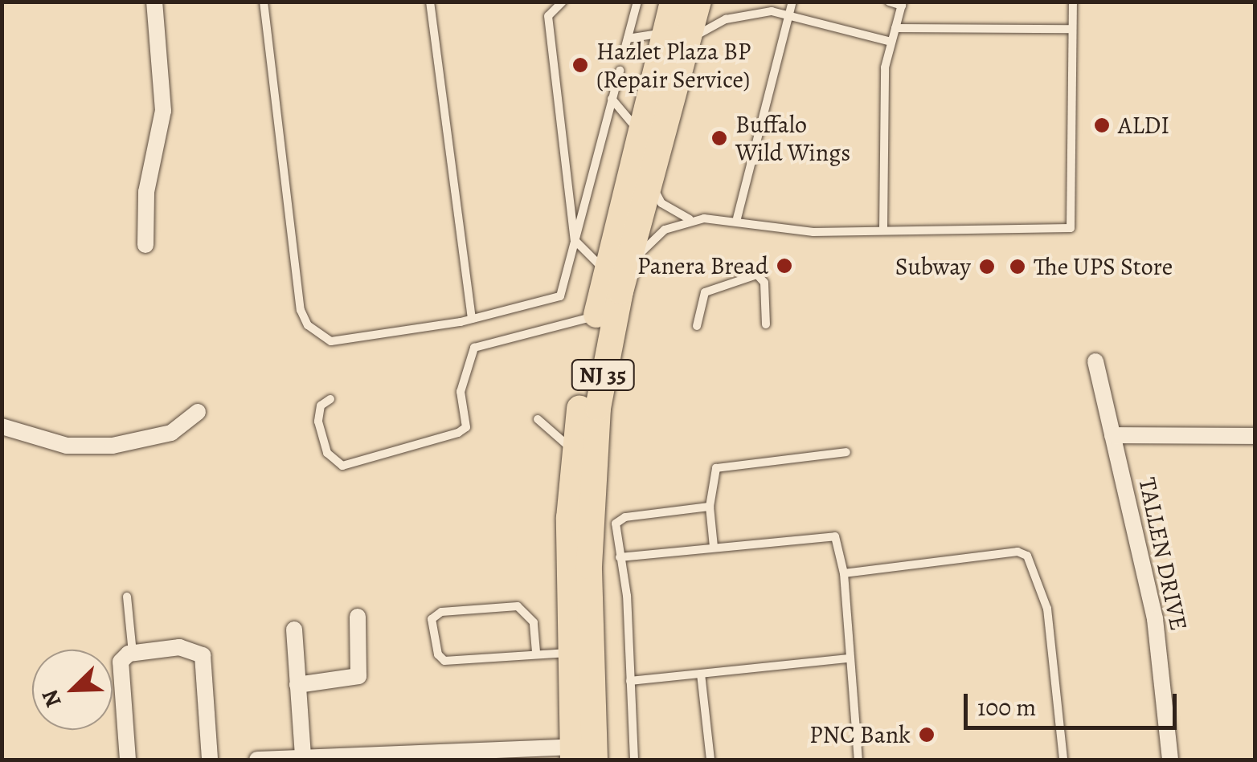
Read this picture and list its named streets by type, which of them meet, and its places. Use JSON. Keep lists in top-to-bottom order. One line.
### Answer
{"streets":{"highway":["NJ 35"],"street":["TALLEN DRIVE"]},"places":["Hazlet Plaza BP (Repair Service)","ALDI","Buffalo Wild Wings","Panera Bread","Subway","The UPS Store","PNC Bank"],"scale_bar":"100 m","north":"bottom left"}
